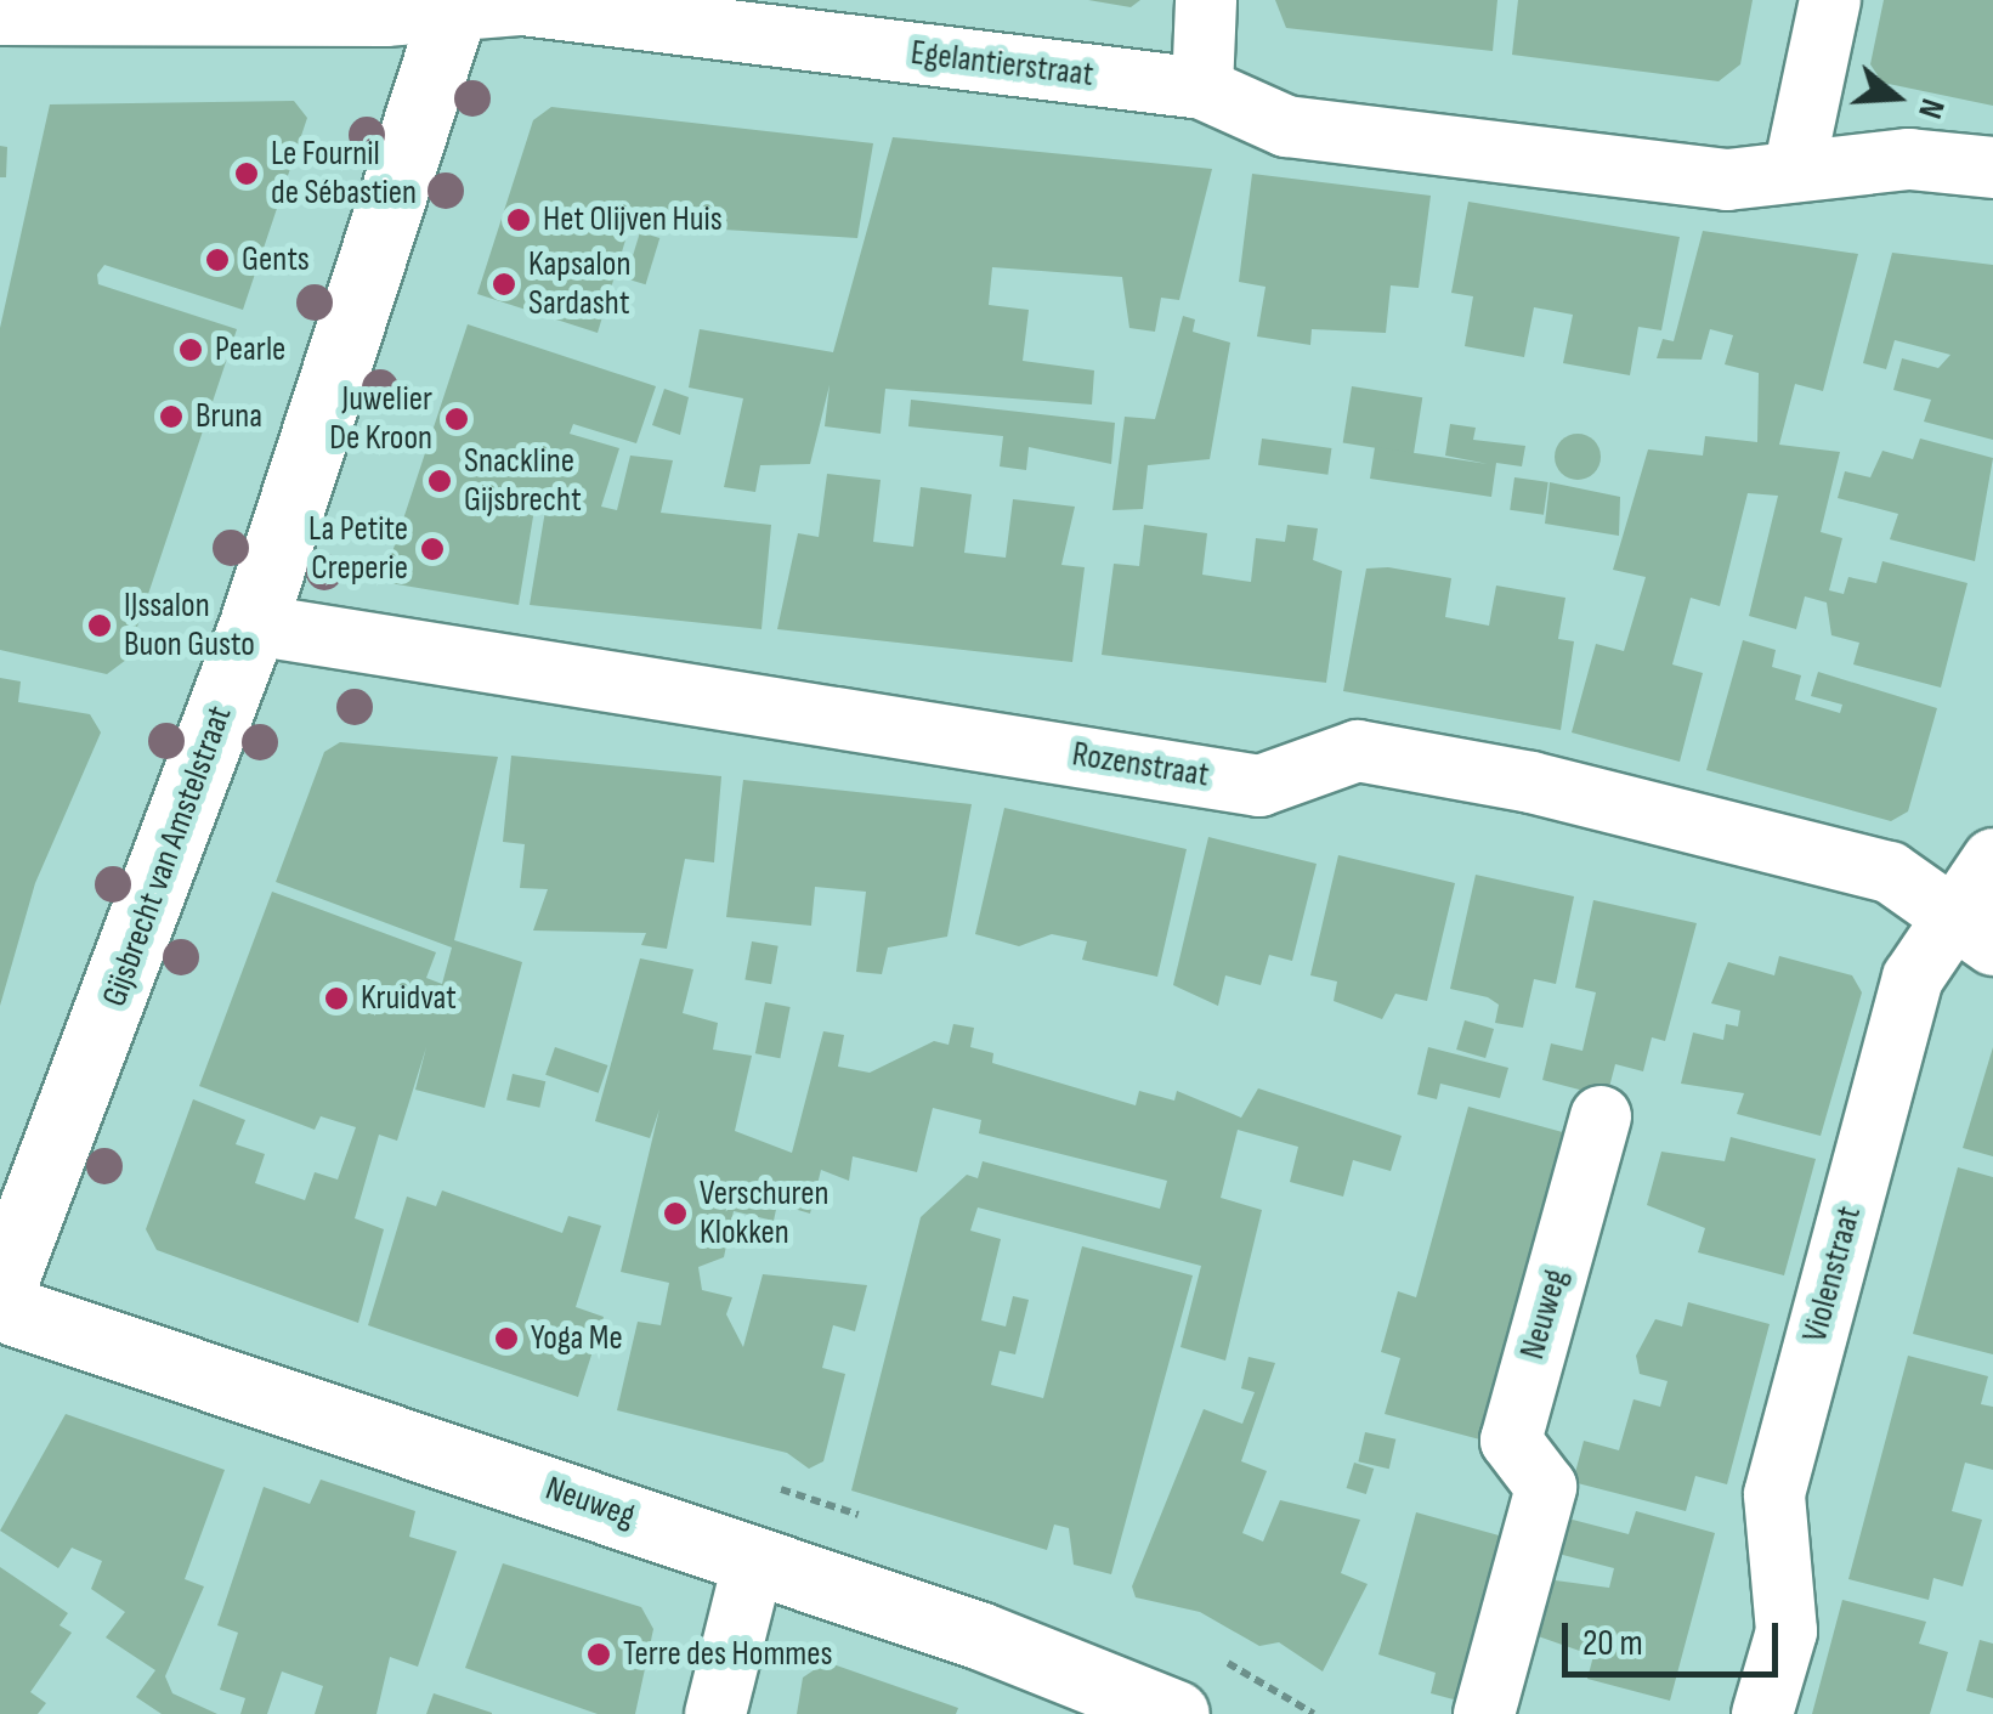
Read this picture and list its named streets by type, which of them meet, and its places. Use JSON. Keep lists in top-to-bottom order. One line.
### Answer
{"streets":{"street":["Egelantierstraat","Rozenstraat","Gijsbrecht van Amstelstraat","Violenstraat","Neuweg"]},"crossings":[["Egelantierstraat","Gijsbrecht van Amstelstraat"],["Rozenstraat","Gijsbrecht van Amstelstraat"],["Rozenstraat","Violenstraat"]],"places":["Le Fournil de Sébastien","Het Olijven Huis","Gents","Kapsalon Sardasht","Pearle","Bruna","Juwelier De Kroon","Snackline Gijsbrecht","La Petite Creperie","IJssalon Buon Gusto","Kruidvat","Verschuren Klokken","Yoga Me","Terre des Hommes"],"scale_bar":"20 m","north":"right"}
